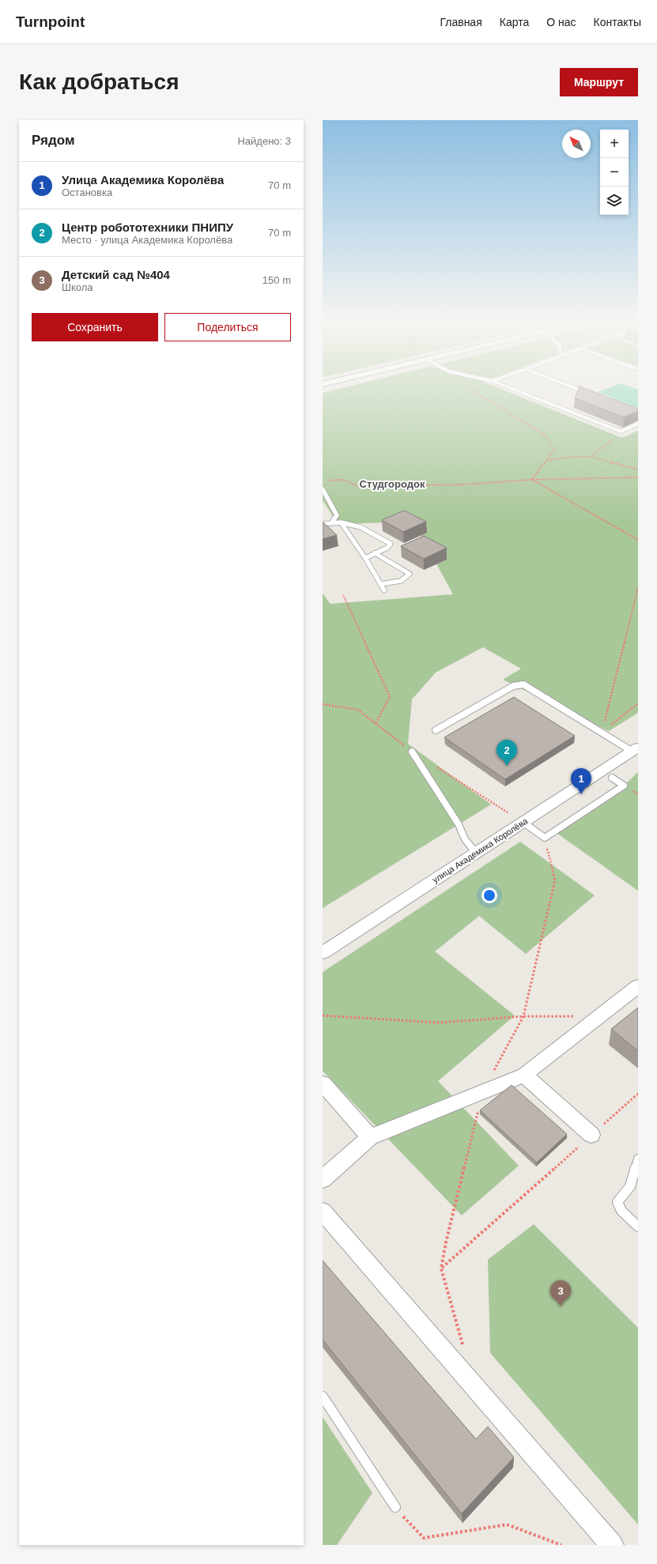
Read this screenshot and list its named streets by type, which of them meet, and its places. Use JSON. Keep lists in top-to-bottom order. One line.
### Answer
{"streets":{"street":["улица Академика Королёва"]},"districts":["Студгородок"],"north":"top left","page":{"header":"Turnpoint","nav":["Главная","Карта","О нас","Контакты"],"buttons":["Маршрут",["Сохранить","Поделиться"]],"title":"Как добраться","heading":["Рядом","Найдено: 3"],"map_buttons":["+","−"],"list":[{"mark":"1","name":"Улица Академика Королёва","note":"Остановка","value":"70 m"},{"mark":"2","name":"Центр робототехники ПНИПУ","note":"Место · улица Академика Королёва","value":"70 m"},{"mark":"3","name":"Детский сад №404","note":"Школа","value":"150 m"}],"pins":["2","1","3"]}}
